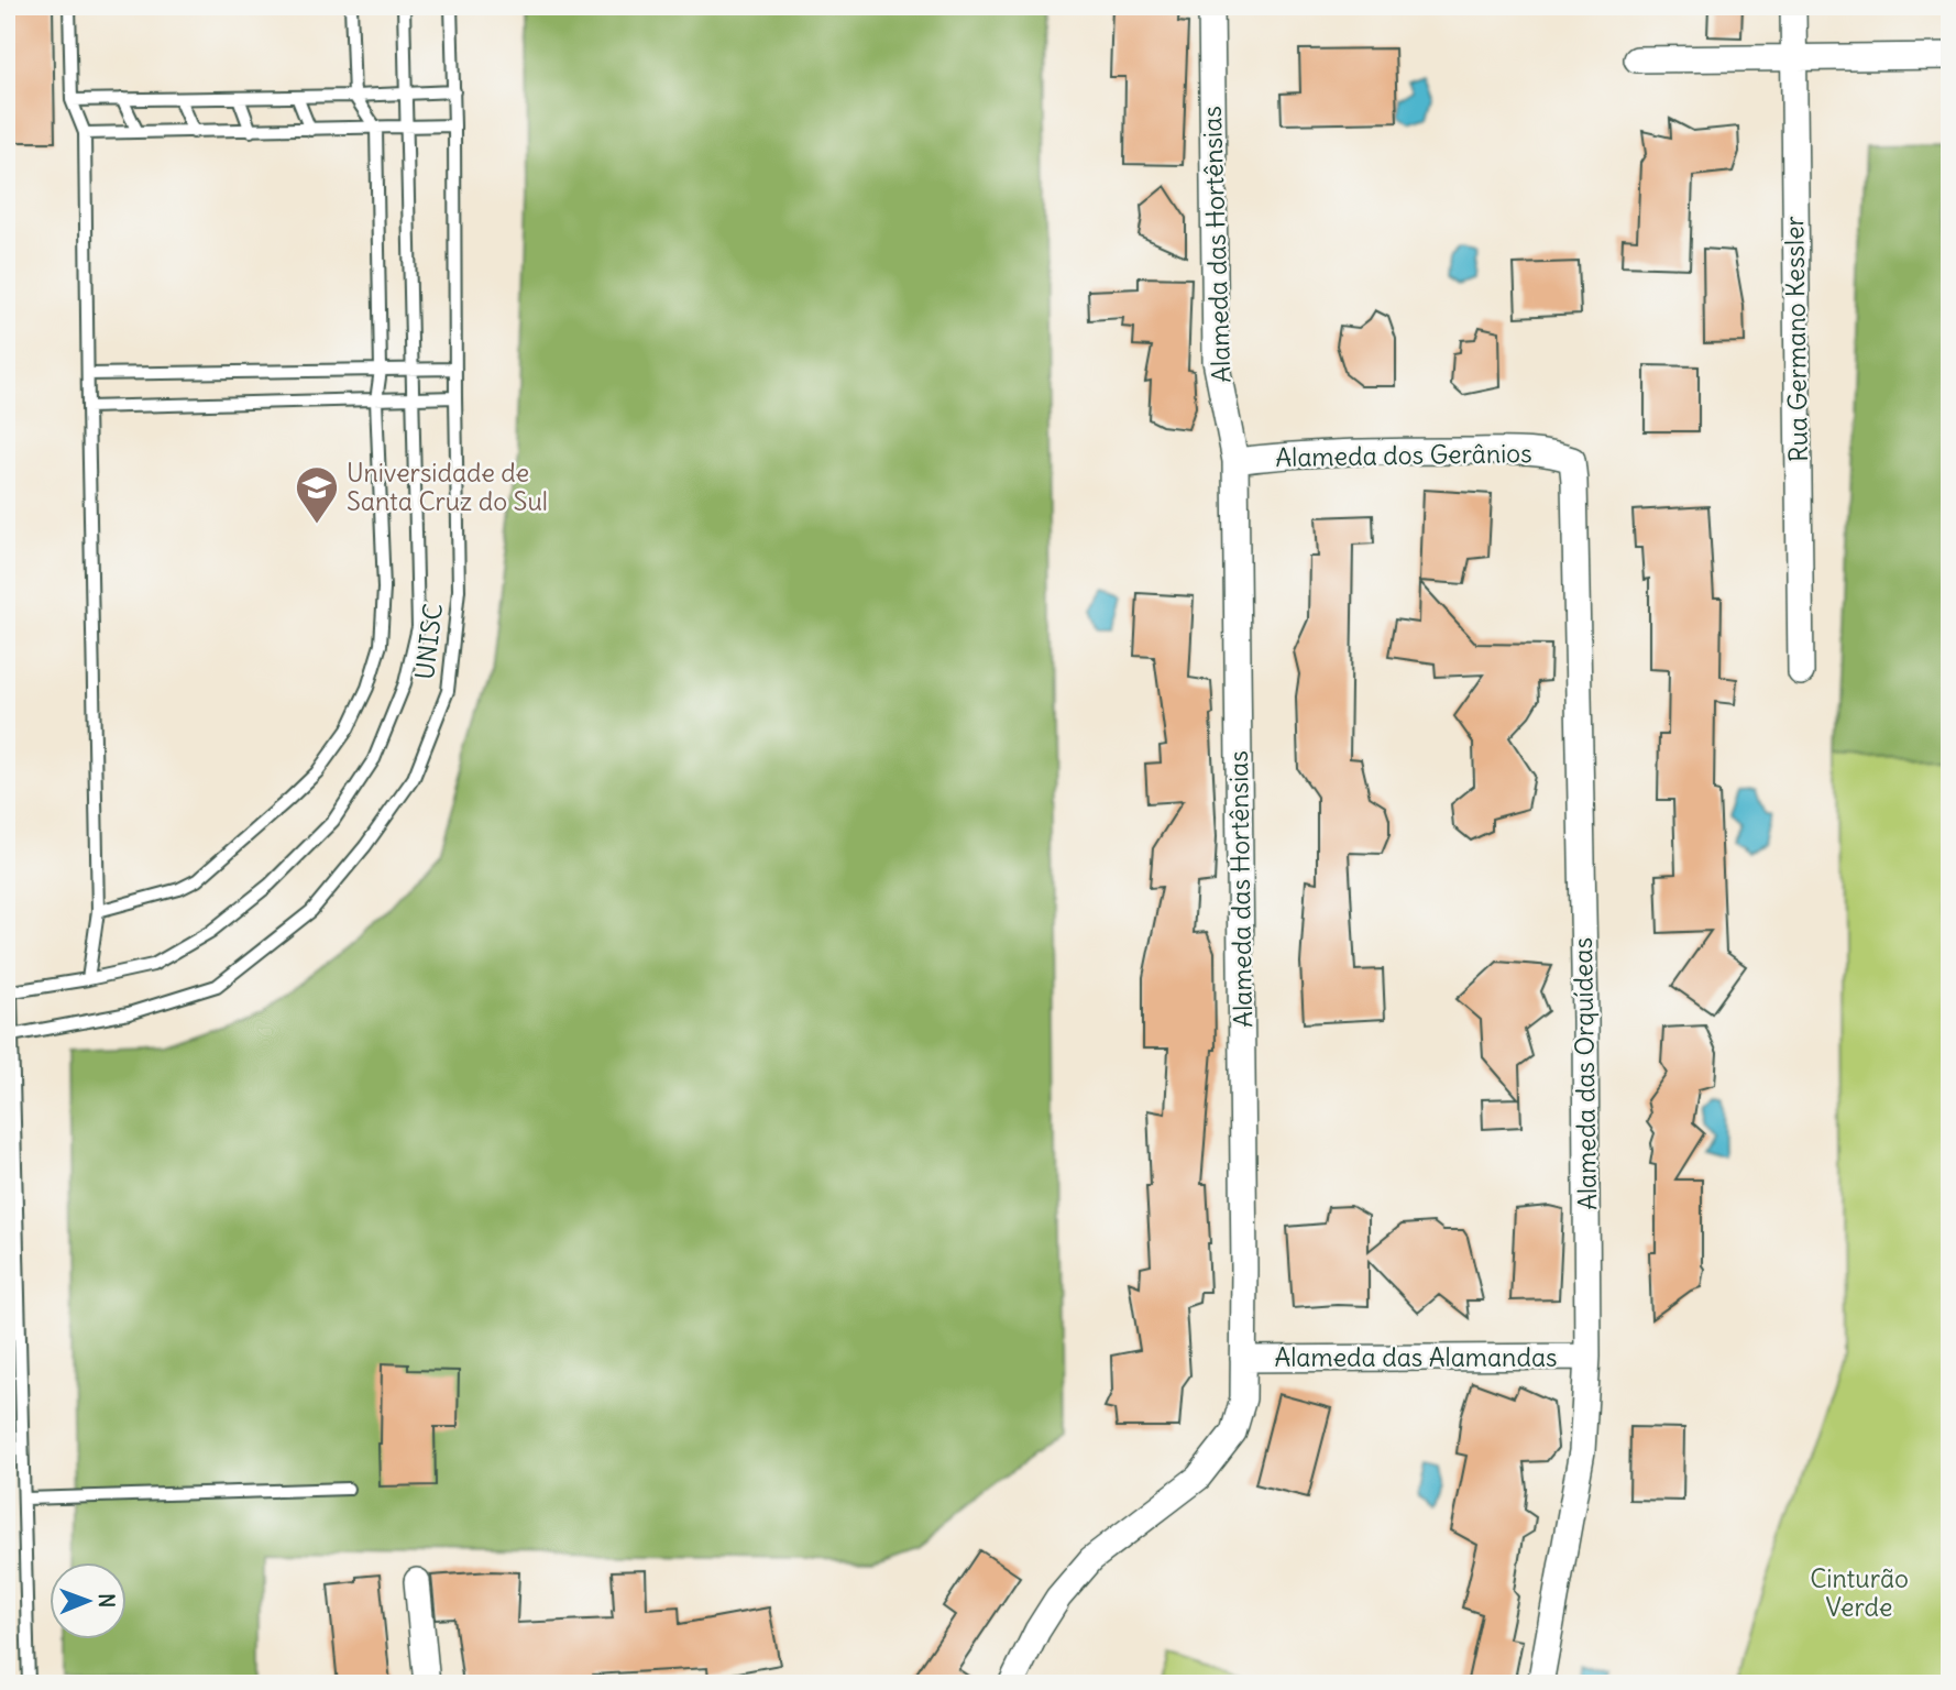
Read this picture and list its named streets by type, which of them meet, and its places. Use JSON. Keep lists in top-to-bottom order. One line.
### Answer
{"streets":{"street":["Alameda das Hortênsias","Rua Germano Kessler","Alameda dos Gerânios","Alameda das Orquídeas","Alameda das Alamandas"],"lane":["UNISC"]},"crossings":[["Alameda das Hortênsias","Alameda dos Gerânios"],["Alameda das Hortênsias","Alameda das Alamandas"],["Alameda dos Gerânios","Alameda das Orquídeas"],["Alameda das Orquídeas","Alameda das Alamandas"]],"parks":["Cinturão Verde"],"places":{"school or university":["Universidade de Santa Cruz do Sul"]},"north":"right"}
